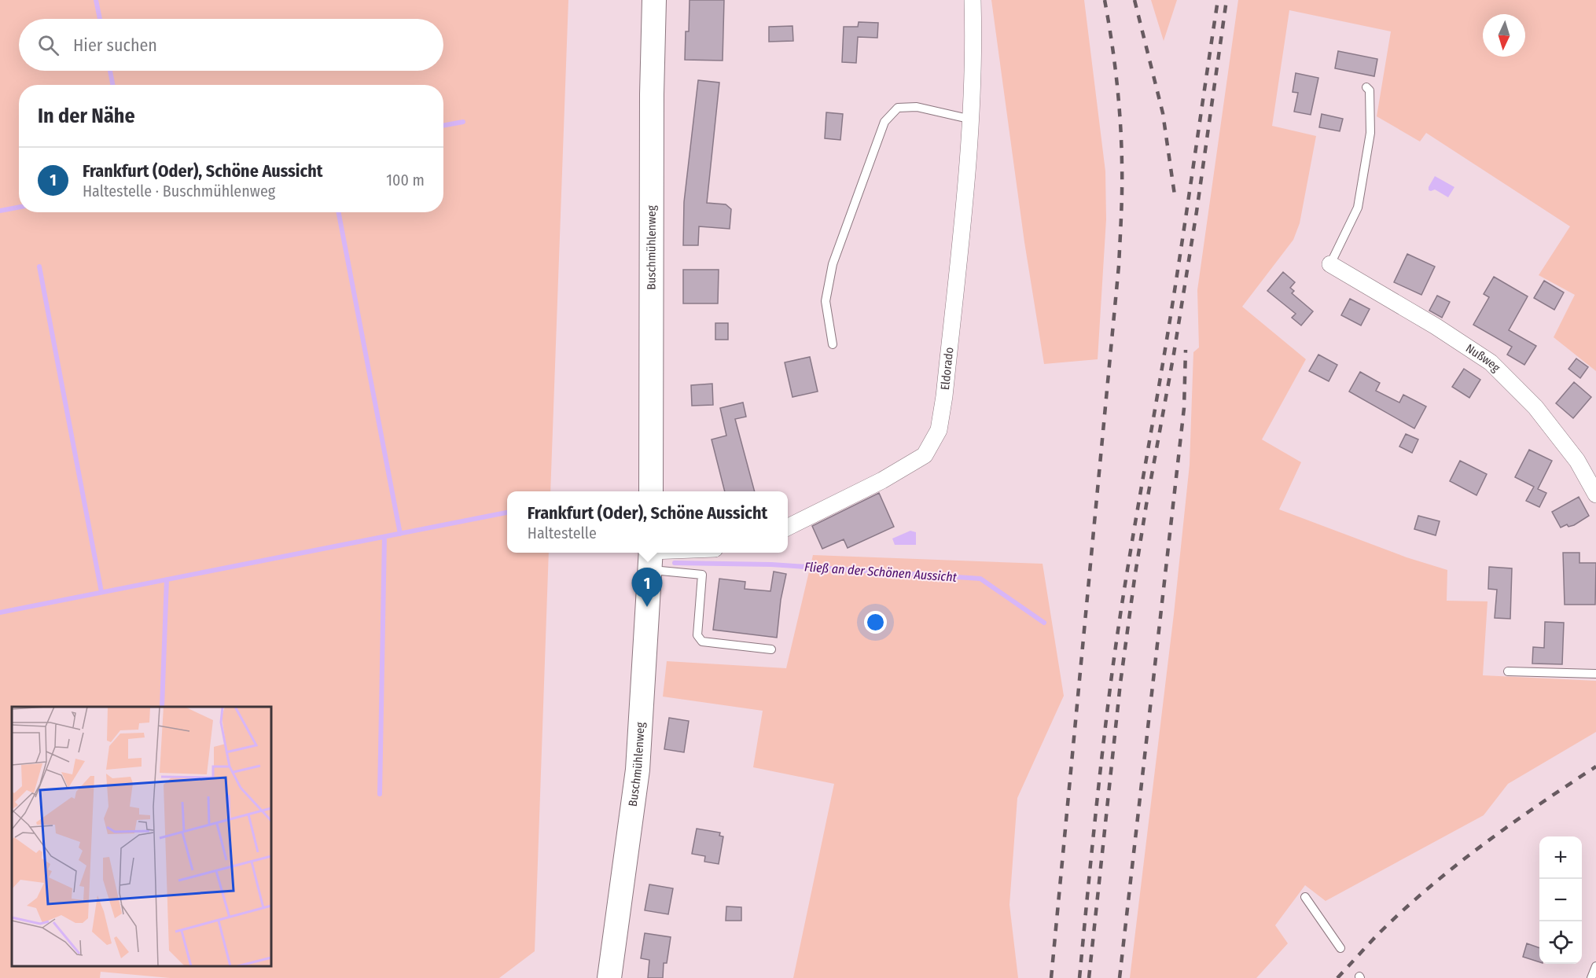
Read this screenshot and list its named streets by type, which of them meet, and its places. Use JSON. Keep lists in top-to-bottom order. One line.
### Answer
{"streets":{"street":["Buschmühlenweg","Nußweg","Eldorado"]},"water":["Fließ an der Schönen Aussicht"],"north":"bottom","page":{"search":"Hier suchen","heading":"In der Nähe","list":[{"mark":"1","name":"Frankfurt (Oder), Schöne Aussicht","note":"Haltestelle · Buschmühlenweg","value":"100 m"}],"popup":["Frankfurt (Oder), Schöne Aussicht","Haltestelle"],"pins":"1","map_buttons":["+","−"]}}
